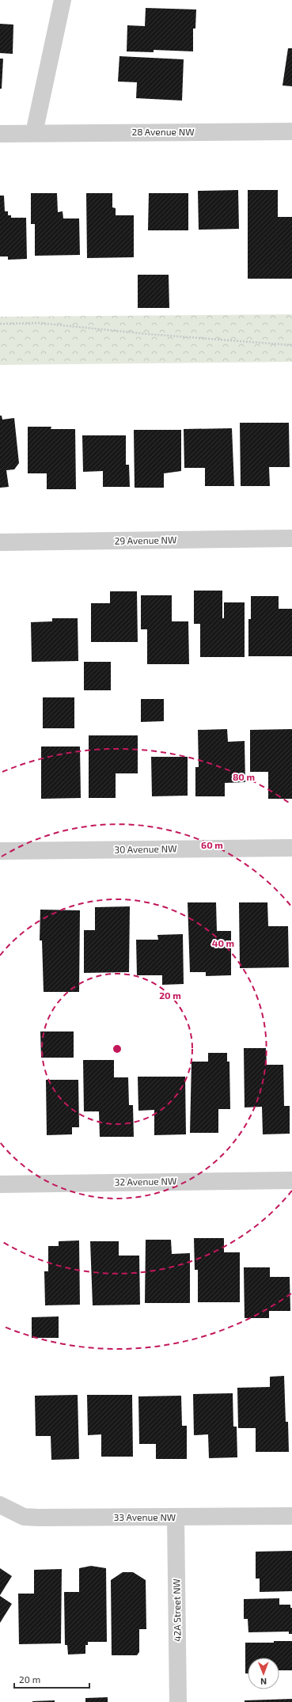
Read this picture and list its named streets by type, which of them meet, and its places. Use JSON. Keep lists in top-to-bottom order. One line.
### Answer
{"streets":{"street":["28 Avenue NW","29 Avenue NW","30 Avenue NW","32 Avenue NW","33 Avenue NW","42A Street NW"]},"crossings":[["33 Avenue NW","42A Street NW"]],"scale_bar":"20 m","north":"bottom","rings":["80 m","60 m","40 m","20 m"]}
